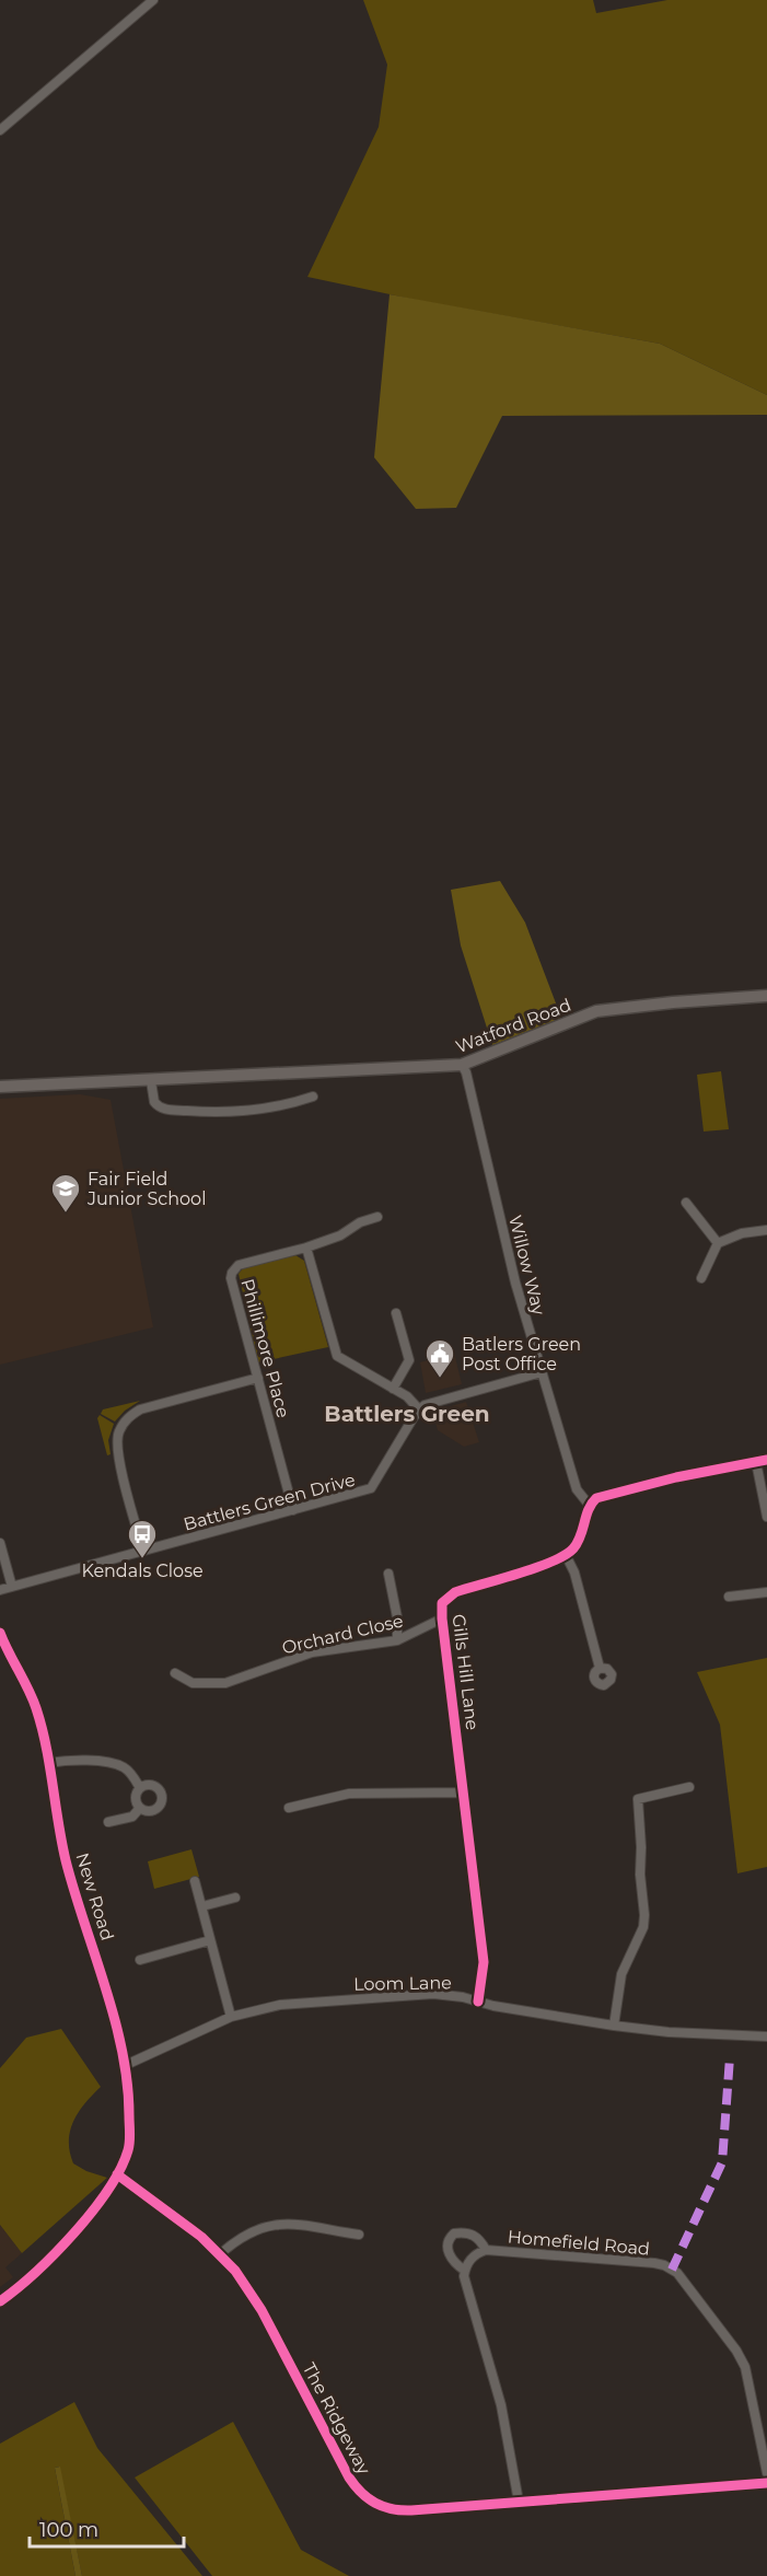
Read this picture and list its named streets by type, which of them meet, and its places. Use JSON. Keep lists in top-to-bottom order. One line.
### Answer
{"streets":{"main road":["Watford Road"],"street":["Willow Way","Phillimore Place","Battlers Green Drive","Orchard Close","Gills Hill Lane","New Road","Loom Lane","Homefield Road","The Ridgeway"]},"crossings":[["Watford Road","Willow Way"],["Phillimore Place","Battlers Green Drive"],["Orchard Close","Gills Hill Lane"],["Gills Hill Lane","Loom Lane"],["New Road","Loom Lane"],["New Road","The Ridgeway"],["Homefield Road","The Ridgeway"]],"districts":["Battlers Green"],"places":{"school or university":["Fair Field Junior School"],"public building":["Batlers Green Post Office"],"bus stop":["Kendals Close"]},"scale_bar":"100 m"}
